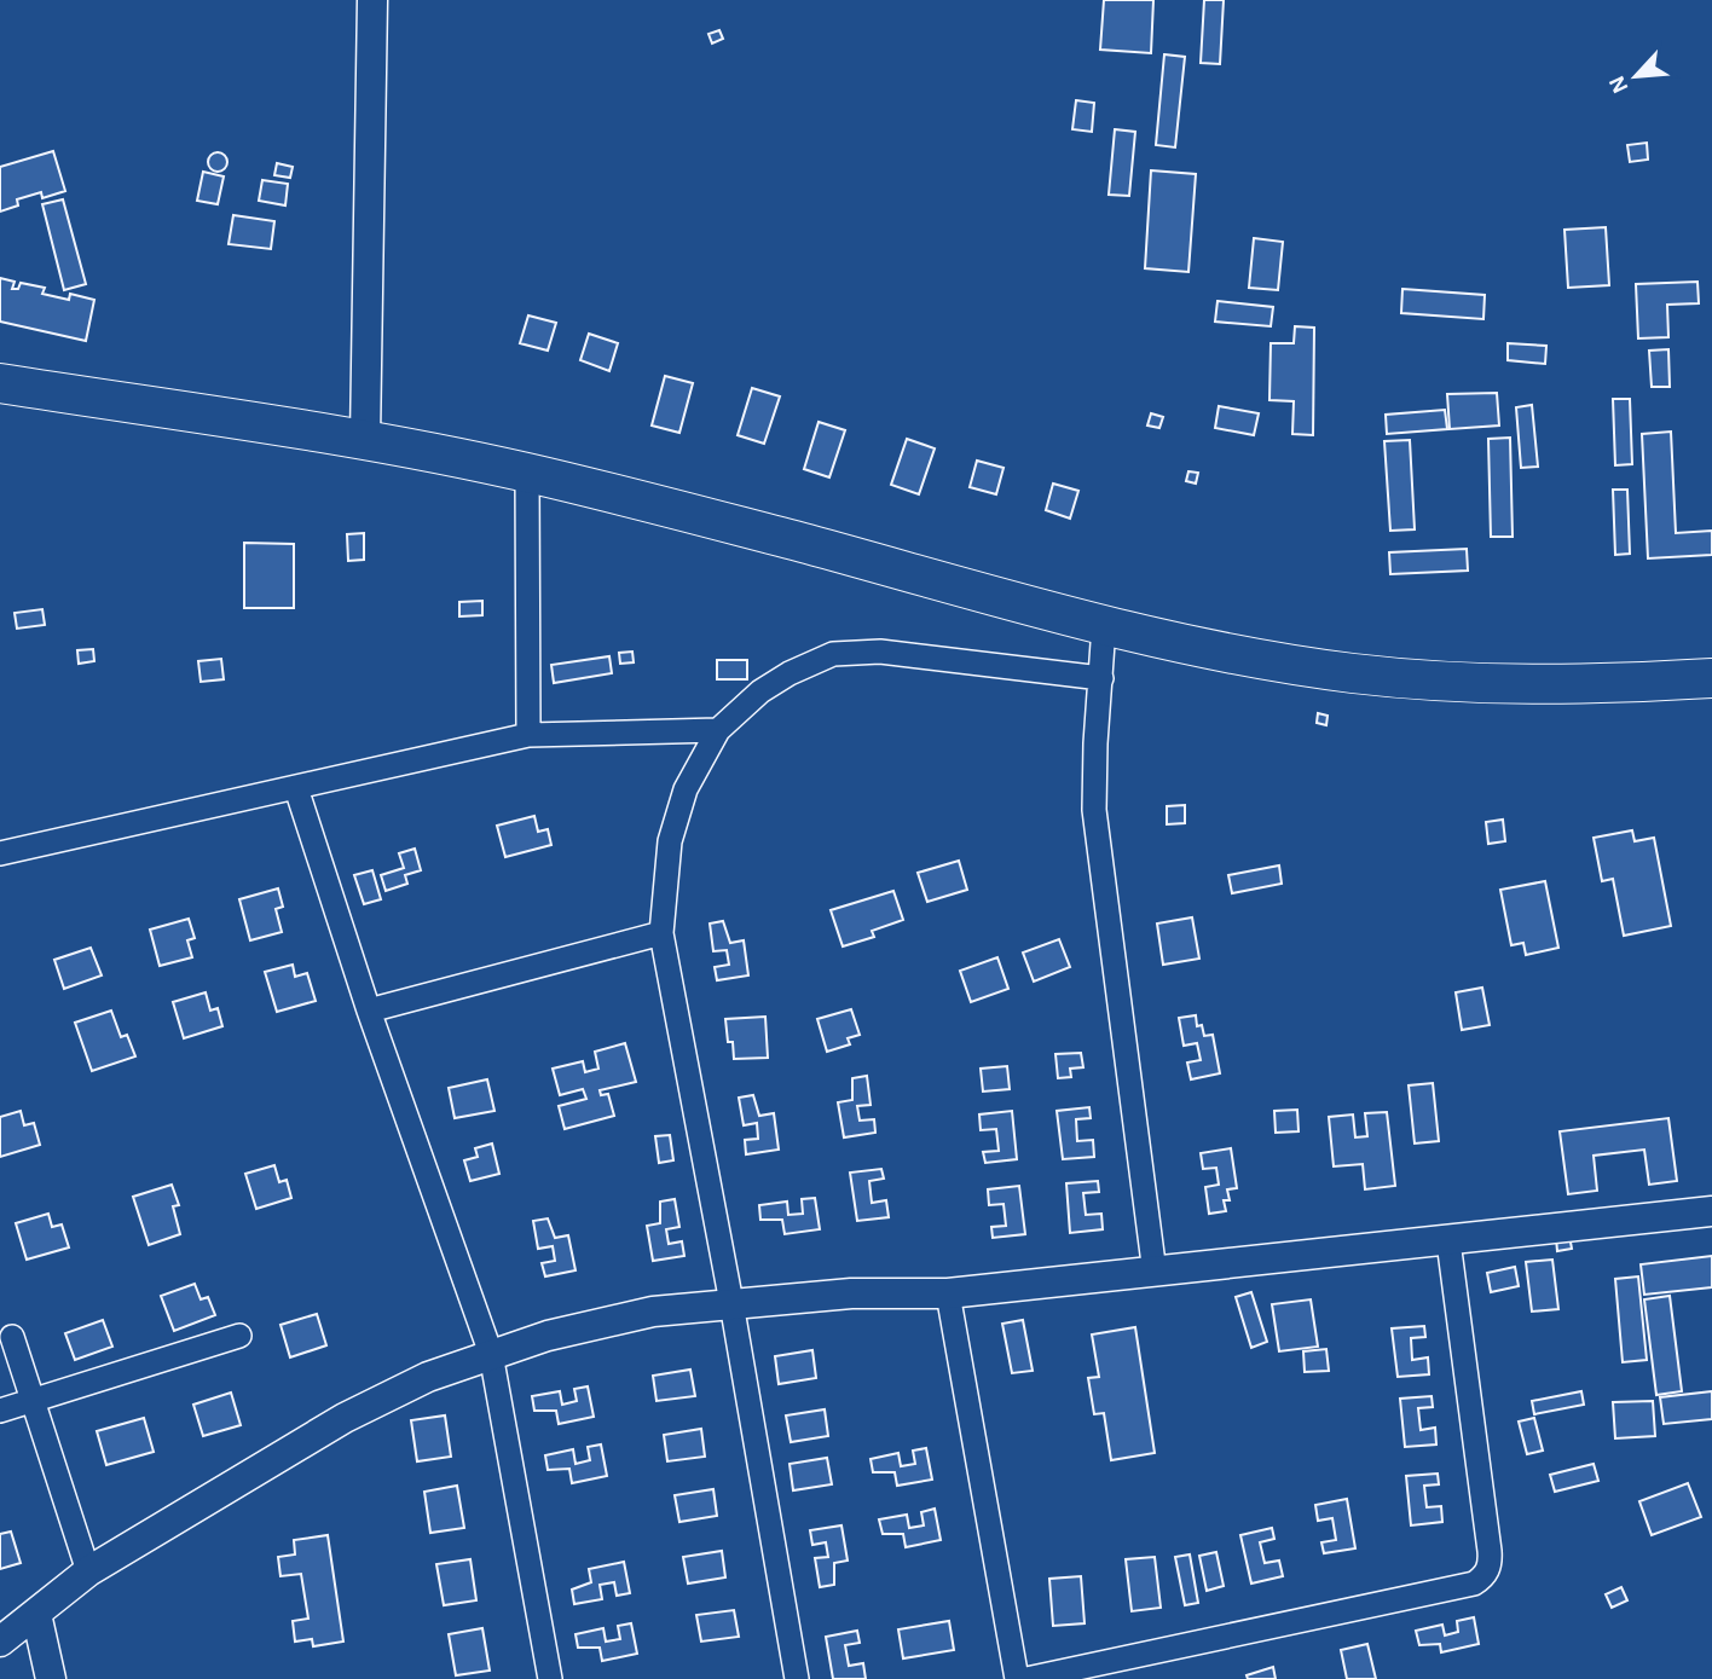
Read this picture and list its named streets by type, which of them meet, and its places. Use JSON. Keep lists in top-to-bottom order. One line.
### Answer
{"north":"bottom left"}
